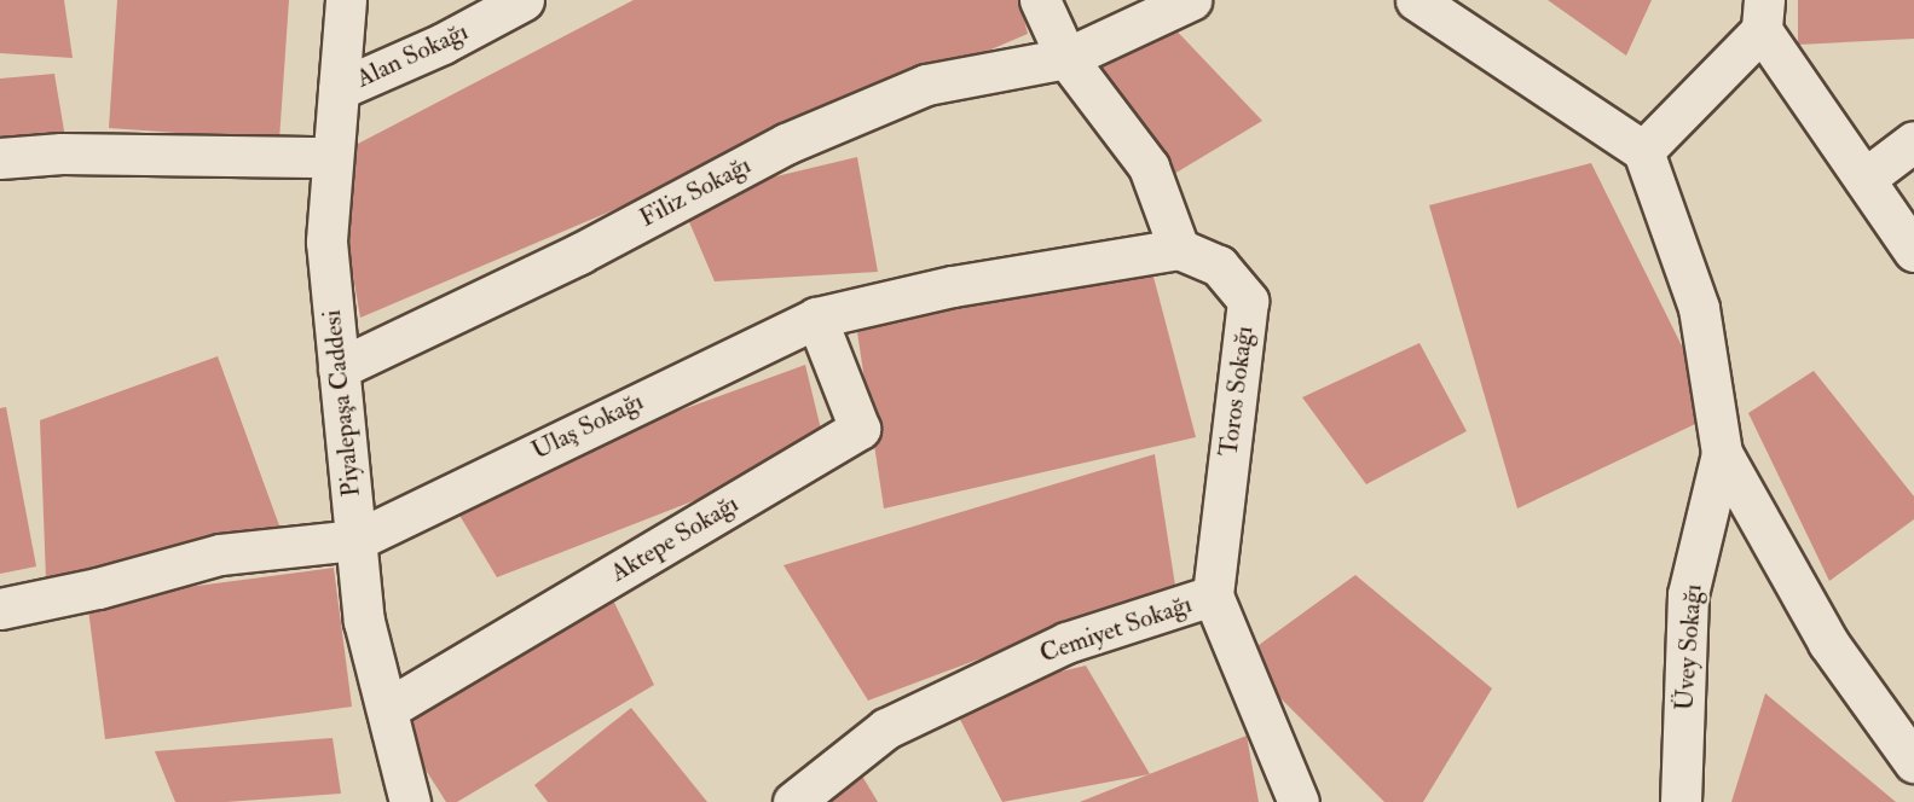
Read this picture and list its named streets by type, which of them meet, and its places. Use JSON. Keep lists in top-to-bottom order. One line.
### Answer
{"streets":{"street":["Alan Sokağı","Filiz Sokağı","Toros Sokağı","Piyalepaşa Caddesi","Ulaş Sokağı","Aktepe Sokağı","Cemiyet Sokağı","Üvey Sokağı"]},"crossings":[["Alan Sokağı","Piyalepaşa Caddesi"],["Filiz Sokağı","Piyalepaşa Caddesi"],["Toros Sokağı","Ulaş Sokağı"],["Toros Sokağı","Cemiyet Sokağı"],["Piyalepaşa Caddesi","Ulaş Sokağı"],["Piyalepaşa Caddesi","Aktepe Sokağı"],["Ulaş Sokağı","Aktepe Sokağı"]]}
